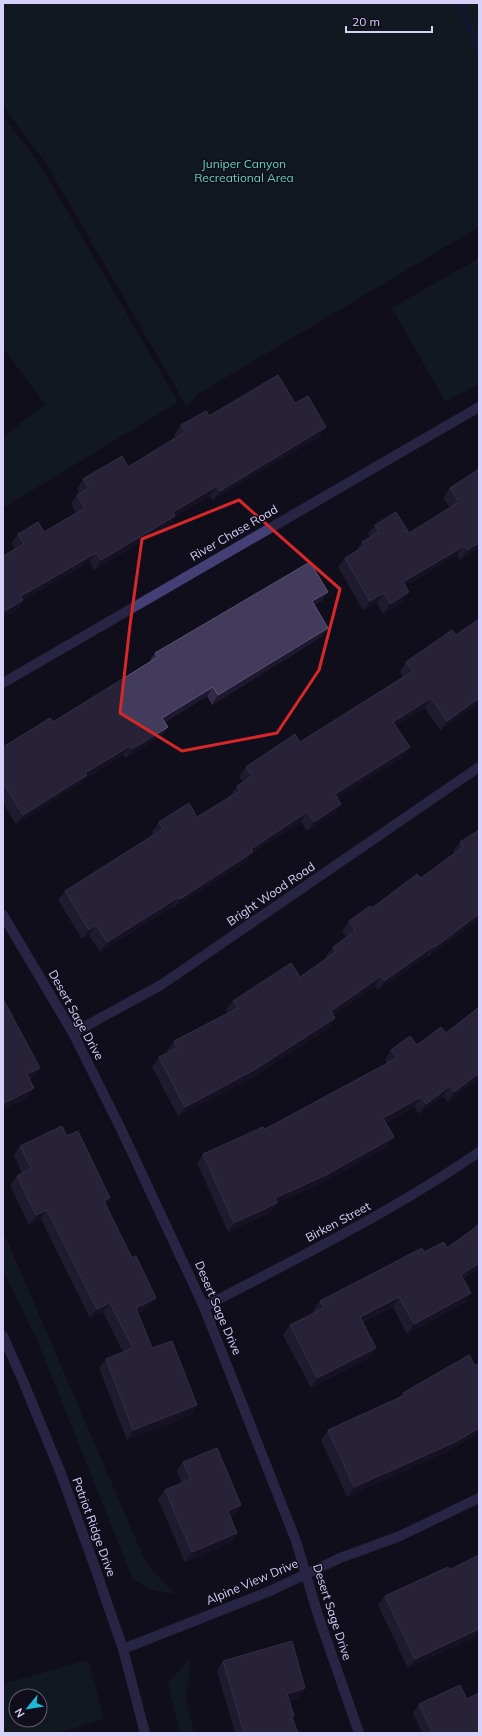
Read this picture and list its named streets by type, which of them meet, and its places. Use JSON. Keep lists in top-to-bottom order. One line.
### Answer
{"streets":{"street":["River Chase Road","Bright Wood Road","Desert Sage Drive","Birken Street","Patriot Ridge Drive","Alpine View Drive"]},"crossings":[["Bright Wood Road","Desert Sage Drive"],["Desert Sage Drive","Birken Street"],["Desert Sage Drive","Alpine View Drive"],["Patriot Ridge Drive","Alpine View Drive"]],"parks":["Juniper Canyon Recreational Area"],"scale_bar":"20 m","north":"bottom left"}
